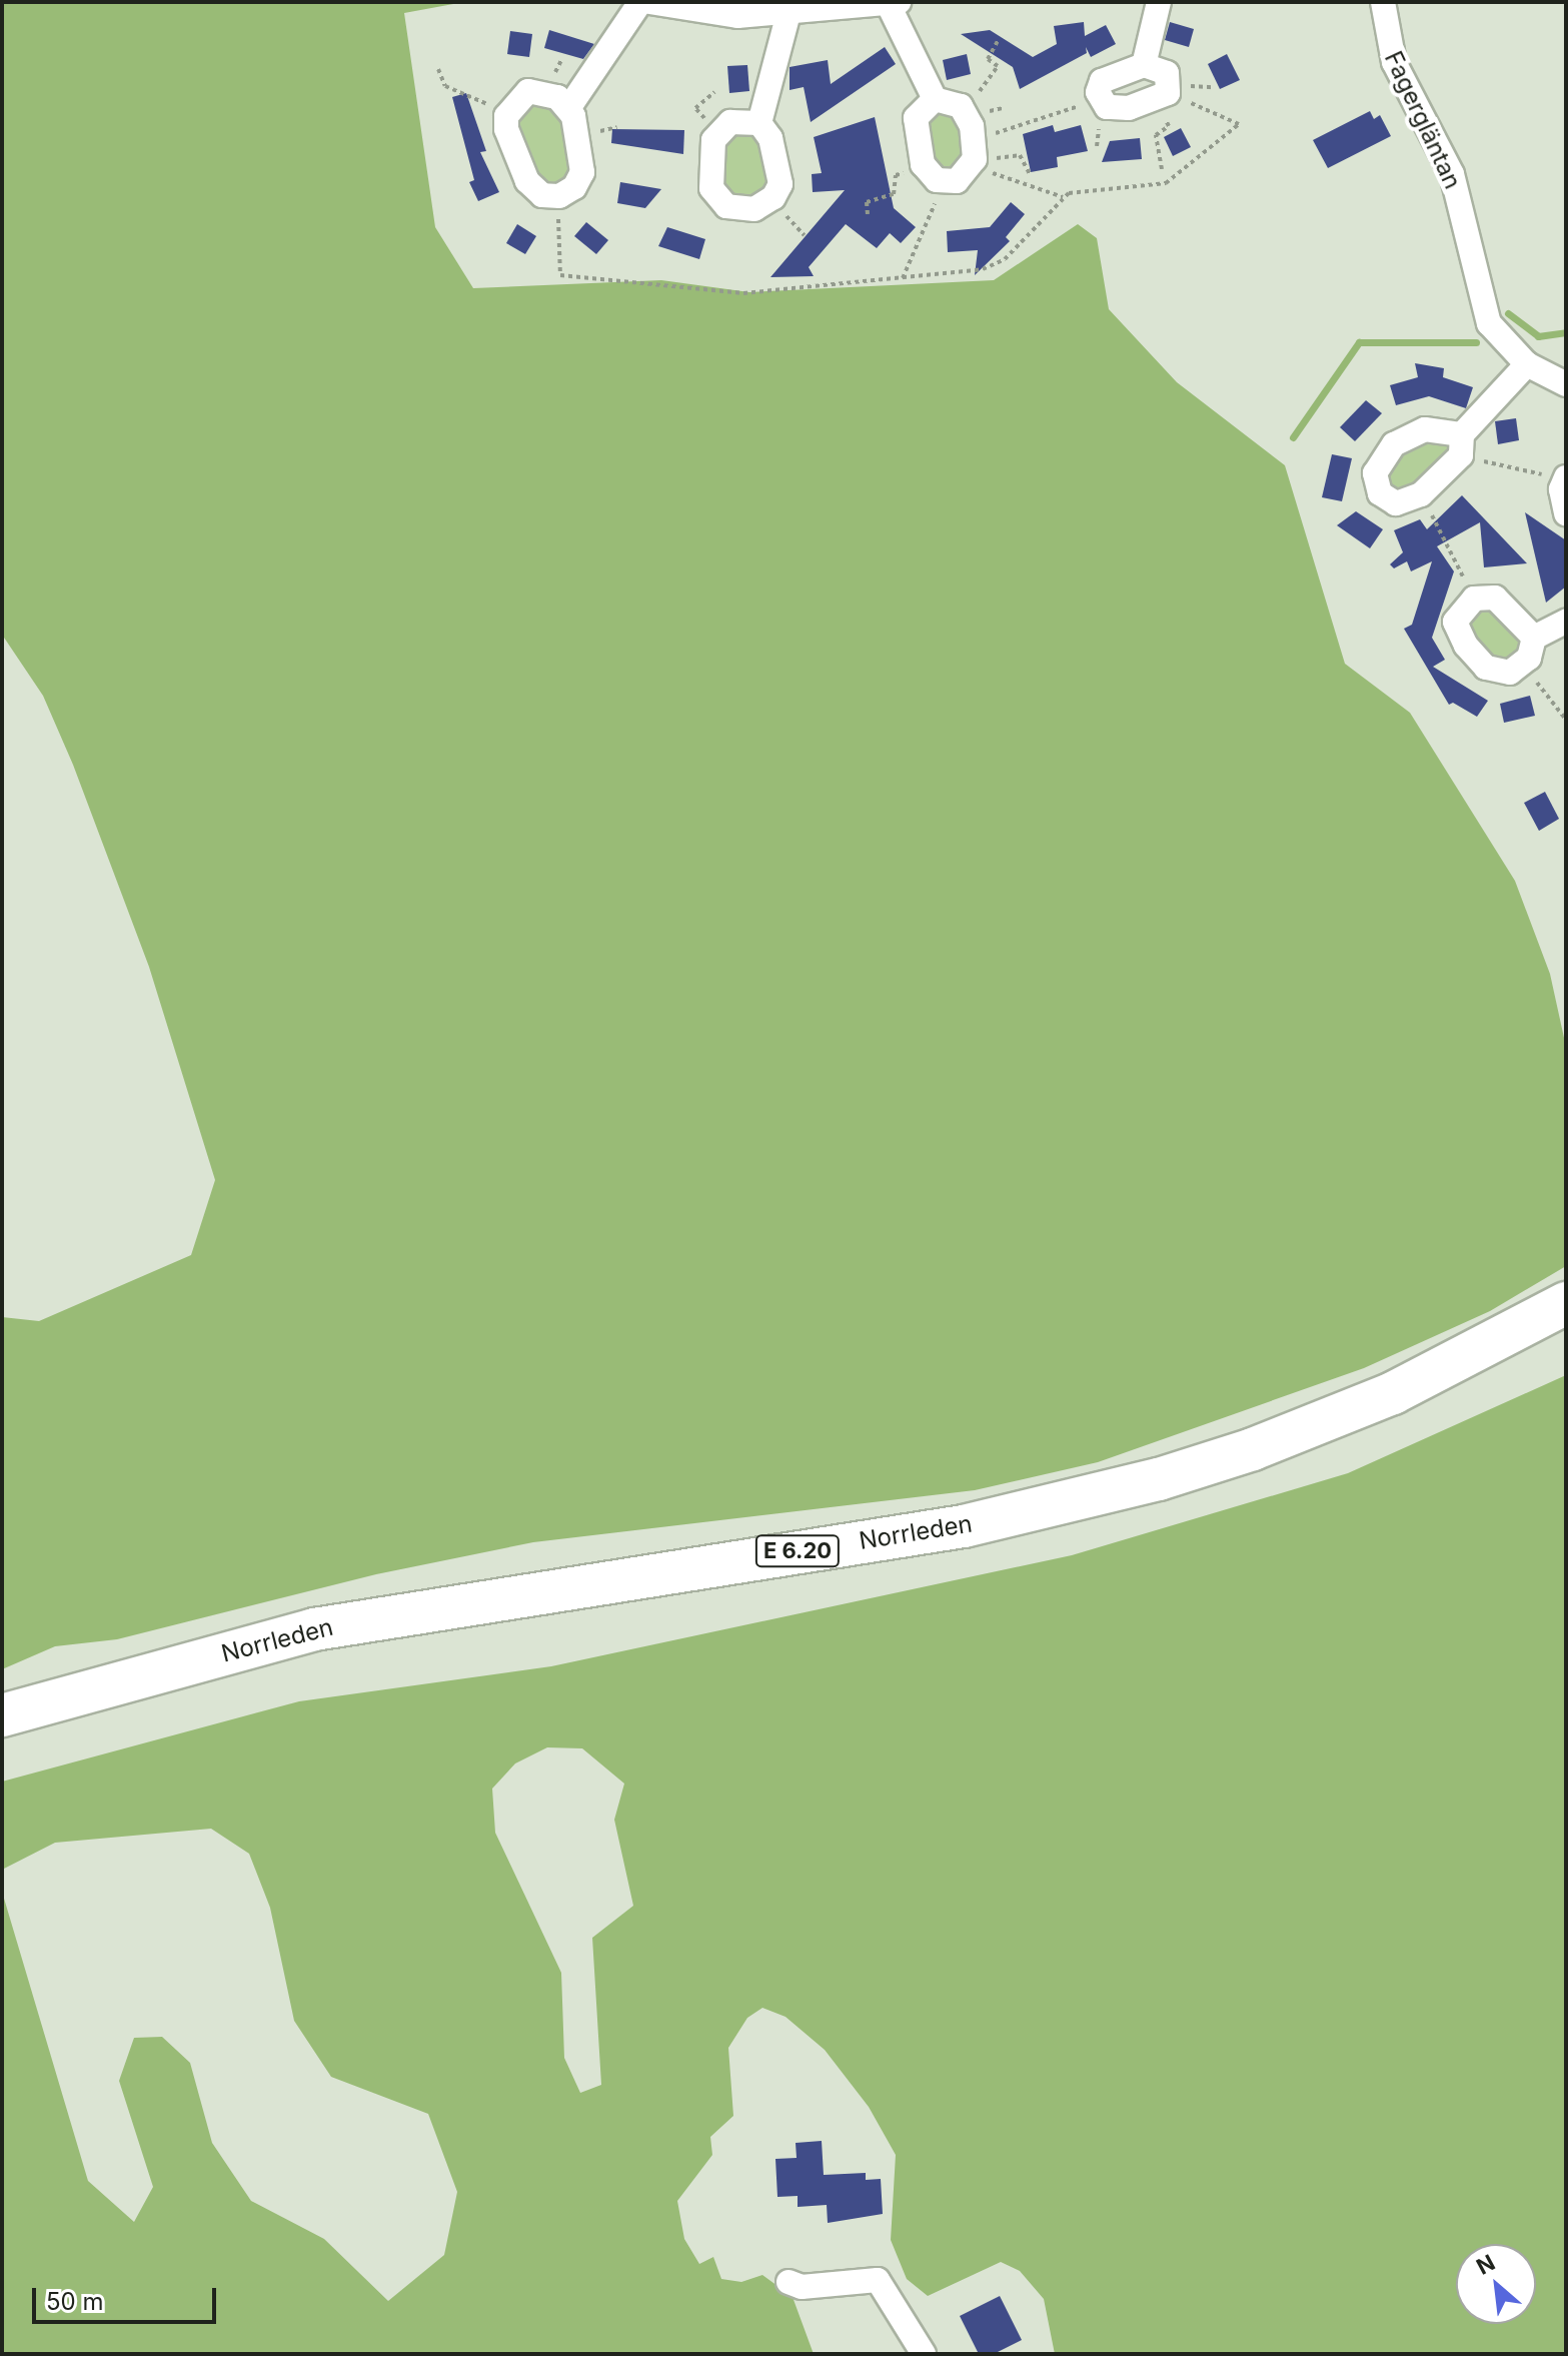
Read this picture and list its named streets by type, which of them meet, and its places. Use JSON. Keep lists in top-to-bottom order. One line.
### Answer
{"streets":{"highway":["Norrleden","E 6.20"],"street":["Fagergläntan"]},"scale_bar":"50 m","north":"top left"}
